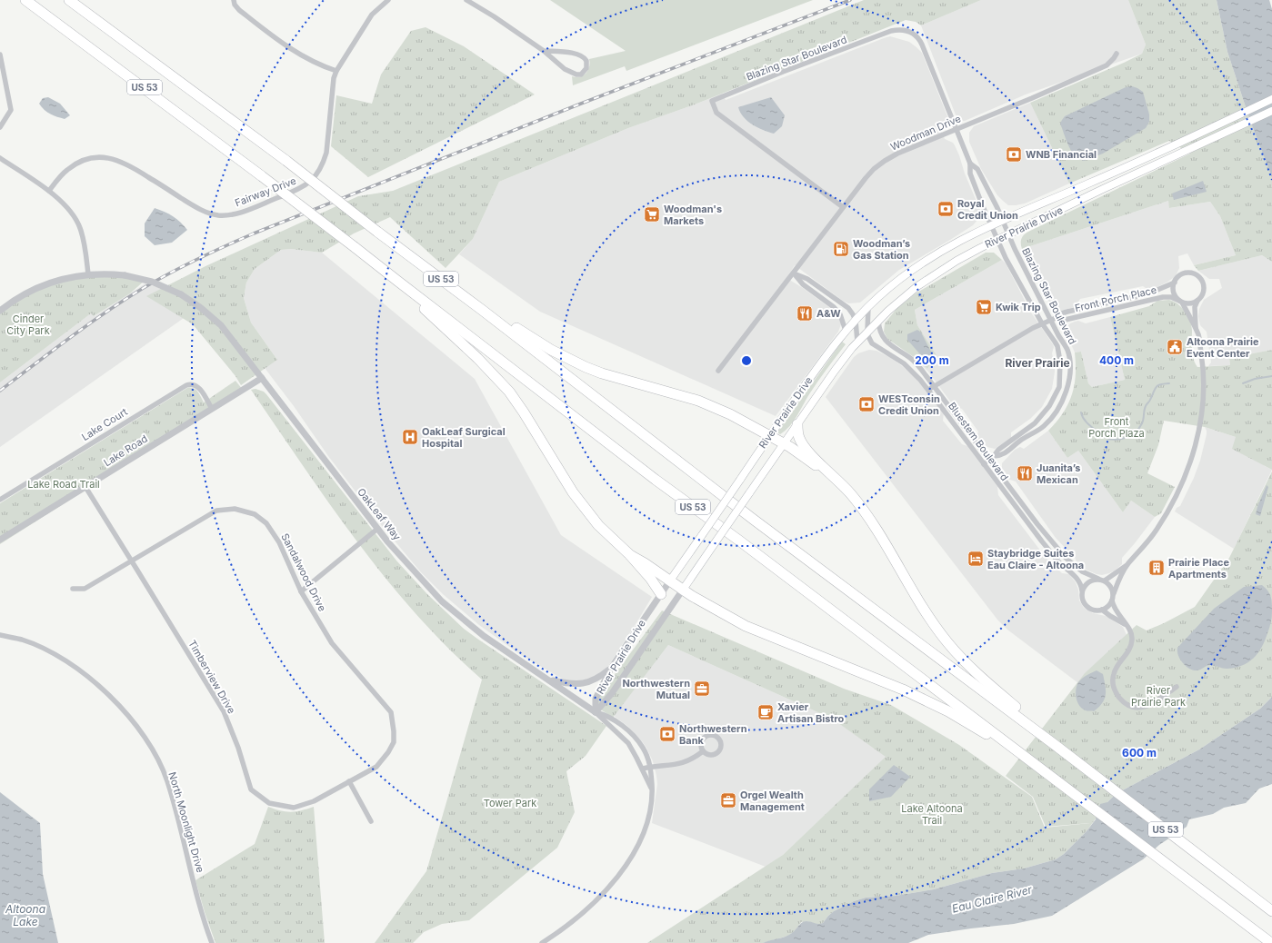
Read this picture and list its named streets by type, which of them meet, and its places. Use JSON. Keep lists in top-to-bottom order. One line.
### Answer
{"streets":{"highway":["US 53"],"main road":["River Prairie Drive"],"street":["Blazing Star Boulevard","Woodman Drive","Fairway Drive","Front Porch Place","Lake Court","Bluestem Boulevard","Lake Road","OakLeaf Way","Sandalwood Drive","Timberview Drive","North Moonlight Drive"]},"crossings":[["Blazing Star Boulevard","Woodman Drive"],["Blazing Star Boulevard","River Prairie Drive"],["Blazing Star Boulevard","Front Porch Place"],["Blazing Star Boulevard","Bluestem Boulevard"],["River Prairie Drive","Bluestem Boulevard"],["River Prairie Drive","OakLeaf Way"],["Front Porch Place","Bluestem Boulevard"],["Lake Court","Lake Road"],["Lake Road","OakLeaf Way"],["Lake Road","Timberview Drive"],["Sandalwood Drive","Timberview Drive"]],"districts":["River Prairie"],"water":["Eau Claire River","Altoona Lake"],"parks":["Cinder City Park","Front Porch Plaza","Lake Road Trail","River Prairie Park","Tower Park","Lake Altoona Trail"],"places":{"bank":["WNB Financial","Royal Credit Union","WESTconsin Credit Union","Northwestern Bank"],"supermarket":["Woodman's Markets","Kwik Trip"],"fuel station":["Woodman’s Gas Station"],"restaurant":["A&W","Juanita’s Mexican"],"public building":["Altoona Prairie Event Center"],"hospital":["OakLeaf Surgical Hospital"],"hotel":["Staybridge Suites Eau Claire - Altoona"],"building":["Prairie Place Apartments"],"office":["Northwestern Mutual","Orgel Wealth Management"],"cafe":["Xavier Artisan Bistro"]},"rings":["200 m","400 m","600 m"]}
